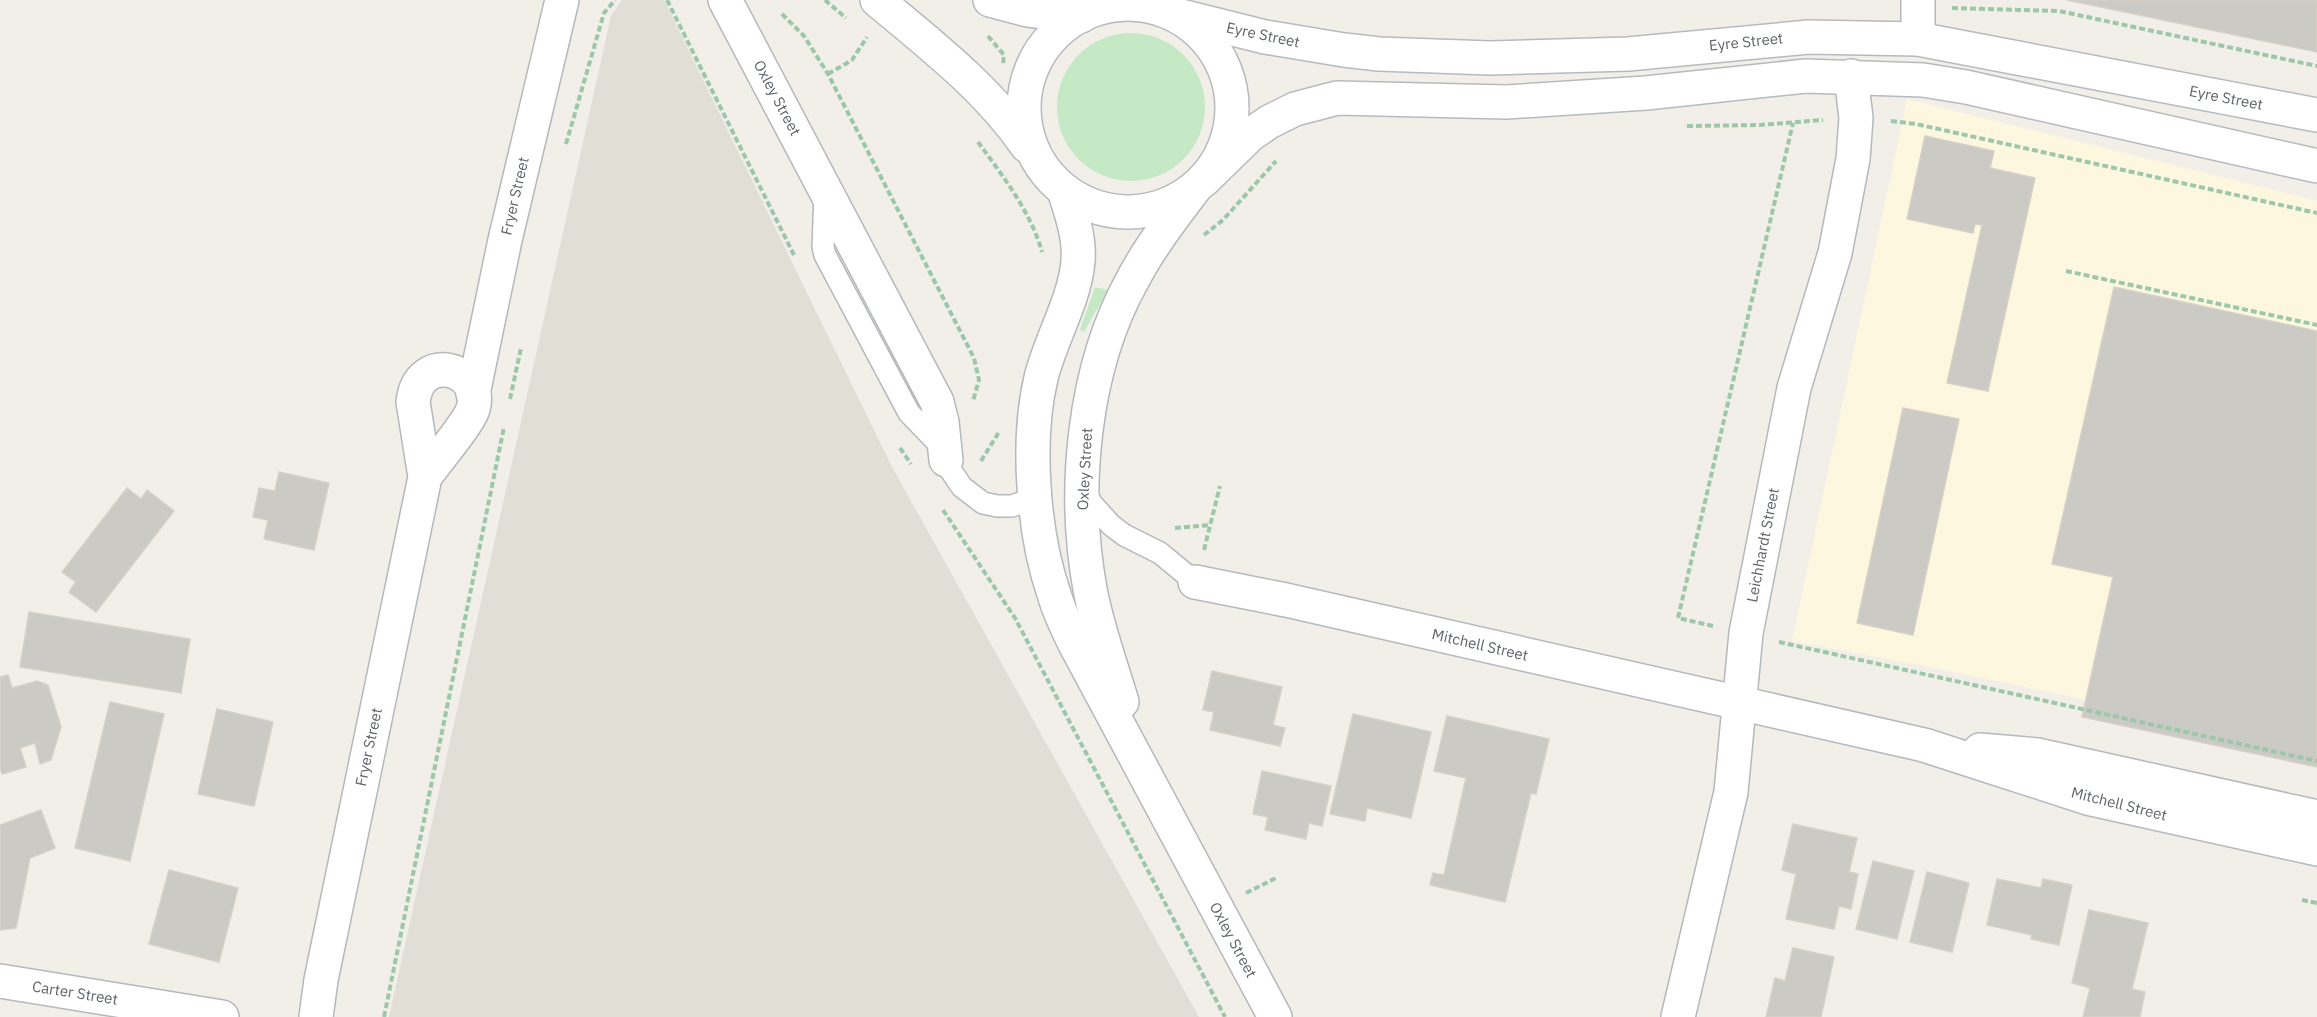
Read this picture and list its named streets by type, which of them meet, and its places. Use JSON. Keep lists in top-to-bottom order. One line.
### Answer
{"streets":{"street":["Eyre Street","Oxley Street","Fryer Street","Leichhardt Street","Mitchell Street","Carter Street"]},"crossings":[["Eyre Street","Oxley Street"],["Oxley Street","Mitchell Street"],["Leichhardt Street","Mitchell Street"]]}
